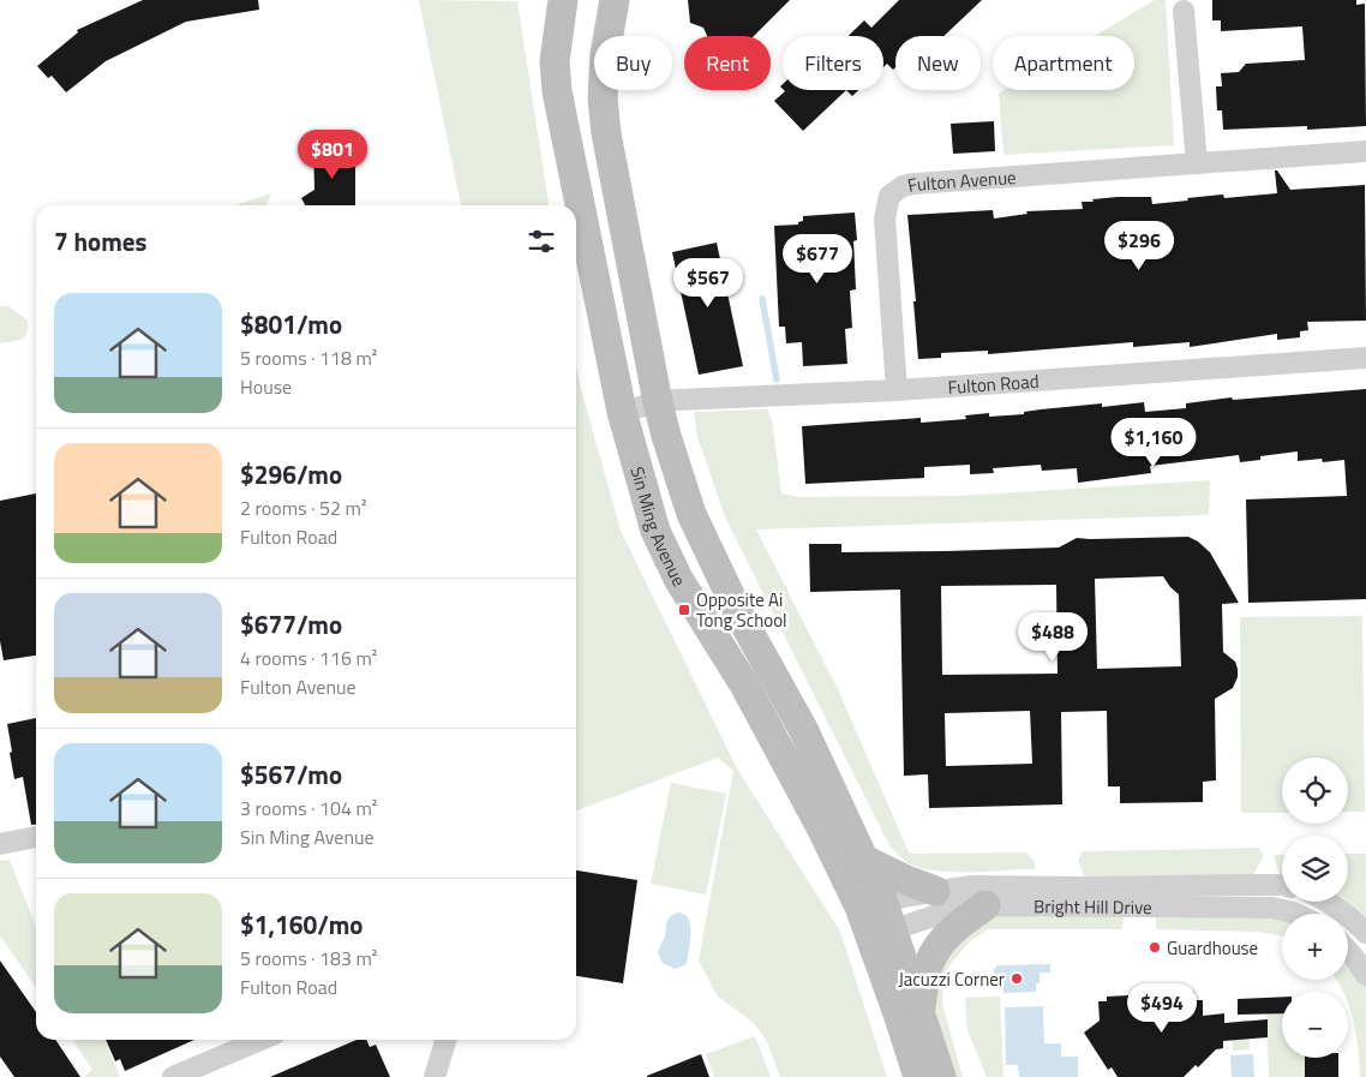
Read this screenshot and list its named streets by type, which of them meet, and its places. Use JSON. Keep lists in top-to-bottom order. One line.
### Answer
{"streets":{"main road":["Sin Ming Avenue"],"street":["Fulton Avenue","Fulton Road","Bright Hill Drive"]},"crossings":[["Fulton Avenue","Fulton Road"],["Fulton Road","Sin Ming Avenue"],["Sin Ming Avenue","Bright Hill Drive"]],"places":{"transit":["Opposite Ai Tong School"],"other":["Guardhouse","Jacuzzi Corner"]},"page":{"chip":["Buy","Rent","Filters","New","Apartment"],"price":["$801","$296","$677","$567","$1,160","$488","$494"],"heading":"7 homes","list":[{"name":"$801/mo","note":"5 rooms · 118 m² · House"},{"name":"$296/mo","note":"2 rooms · 52 m² · Fulton Road"},{"name":"$677/mo","note":"4 rooms · 116 m² · Fulton Avenue"},{"name":"$567/mo","note":"3 rooms · 104 m² · Sin Ming Avenue"},{"name":"$1,160/mo","note":"5 rooms · 183 m² · Fulton Road"}],"map_buttons":["+","−"]}}
